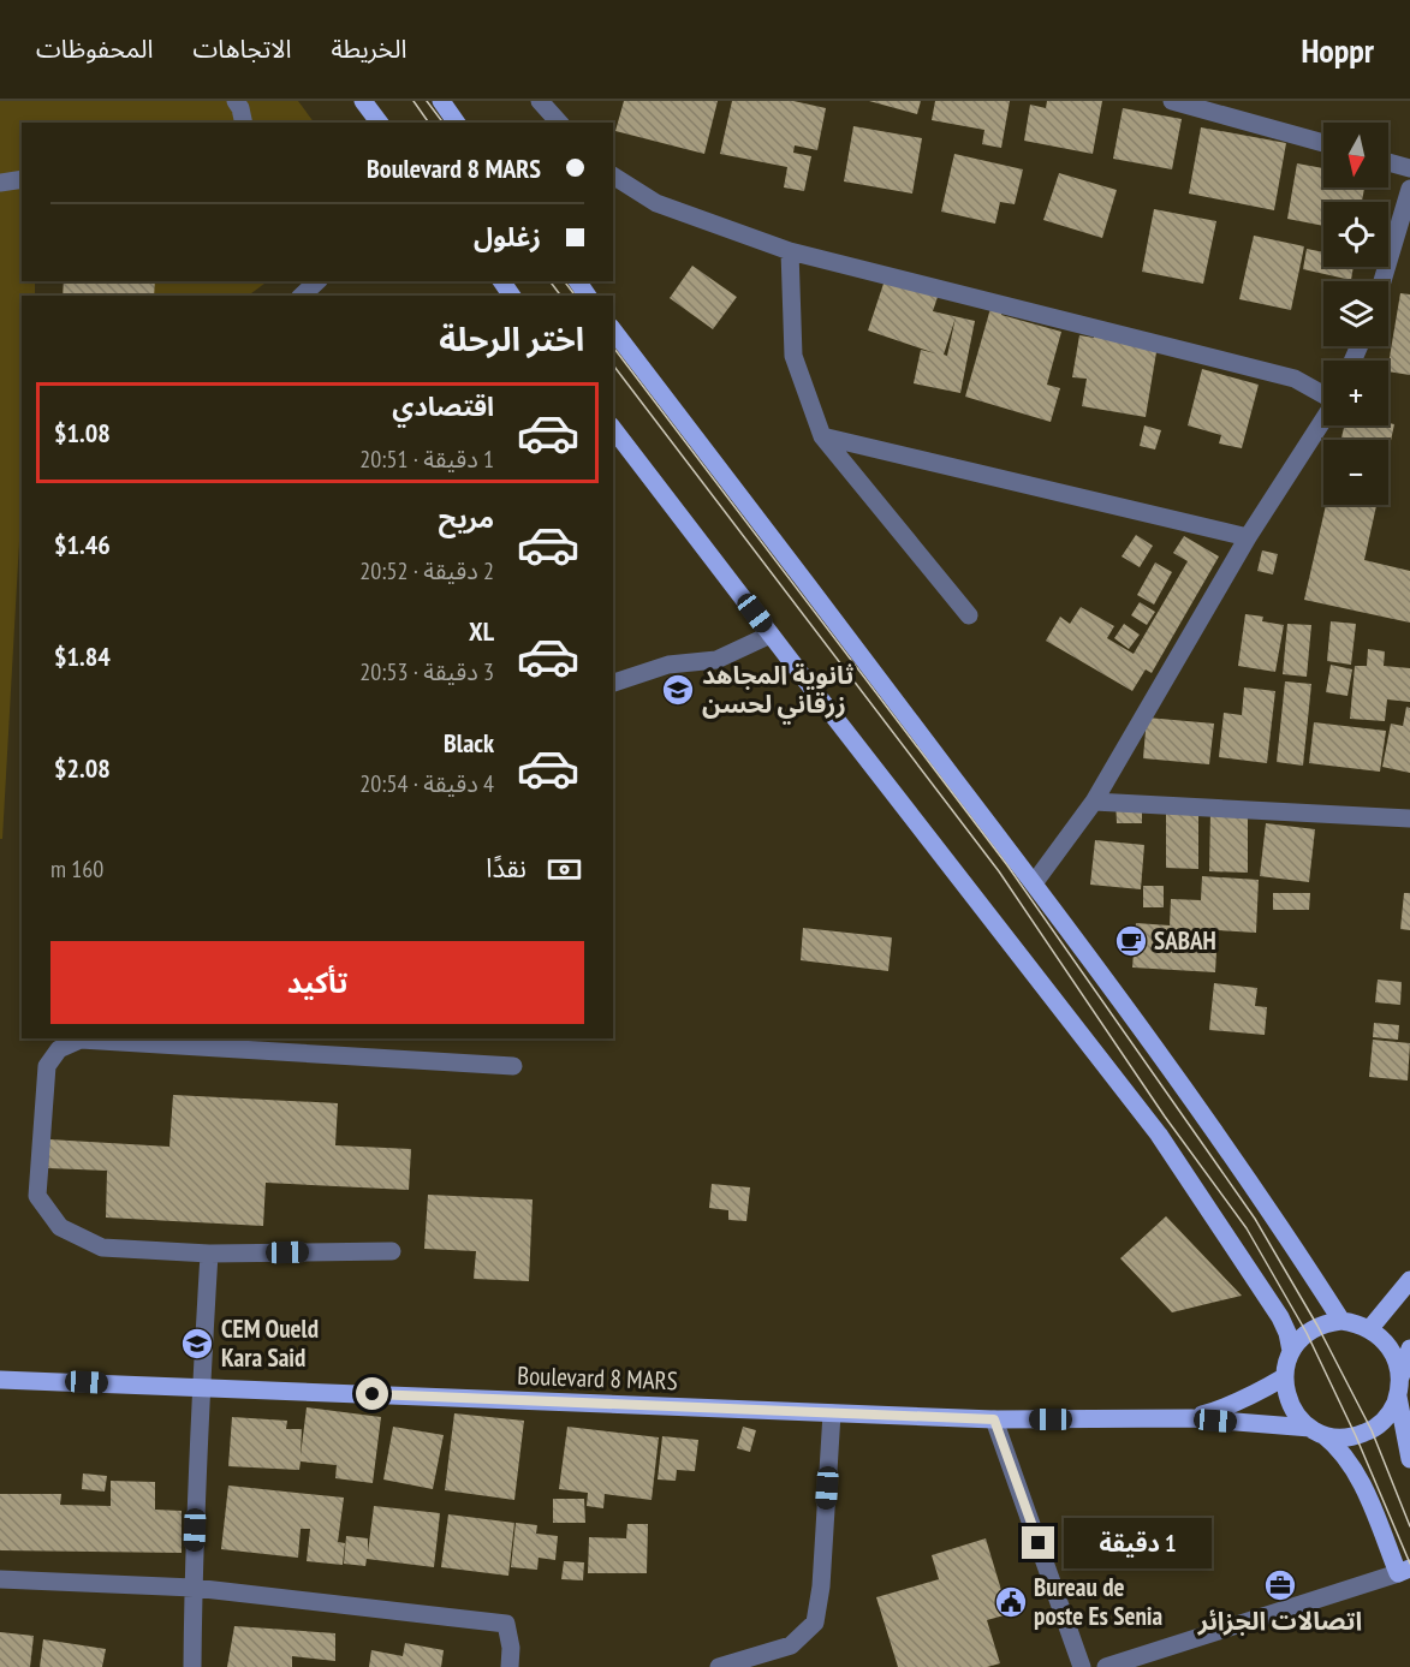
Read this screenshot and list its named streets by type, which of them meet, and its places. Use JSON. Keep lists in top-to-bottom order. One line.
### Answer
{"streets":{"main road":["Boulevard 8 MARS"]},"places":{"school or university":["ثانوية المجاهد زرقاني لحسن","CEM Oueld Kara Said"],"cafe":["SABAH"],"office":["اتصالات الجزائر"],"public building":["Bureau de poste Es Senia"]},"north":"bottom","page":{"header":"Hoppr","nav":["الخريطة","الاتجاهات","المحفوظات"],"map_buttons":["+","−"],"banner":["Boulevard 8 MARS","زغلول"],"heading":"اختر الرحلة","list":[{"name":"اقتصادي","note":"1 دقيقة · 20:51","value":"$1.08"},{"name":"مريح","note":"2 دقيقة · 20:52","value":"$1.46"},{"name":"XL","note":"3 دقيقة · 20:53","value":"$1.84"},{"name":"Black","note":"4 دقيقة · 20:54","value":"$2.08"}],"pay":["نقدًا","160 m"],"buttons":"تأكيد","bubble":"1 دقيقة"}}
